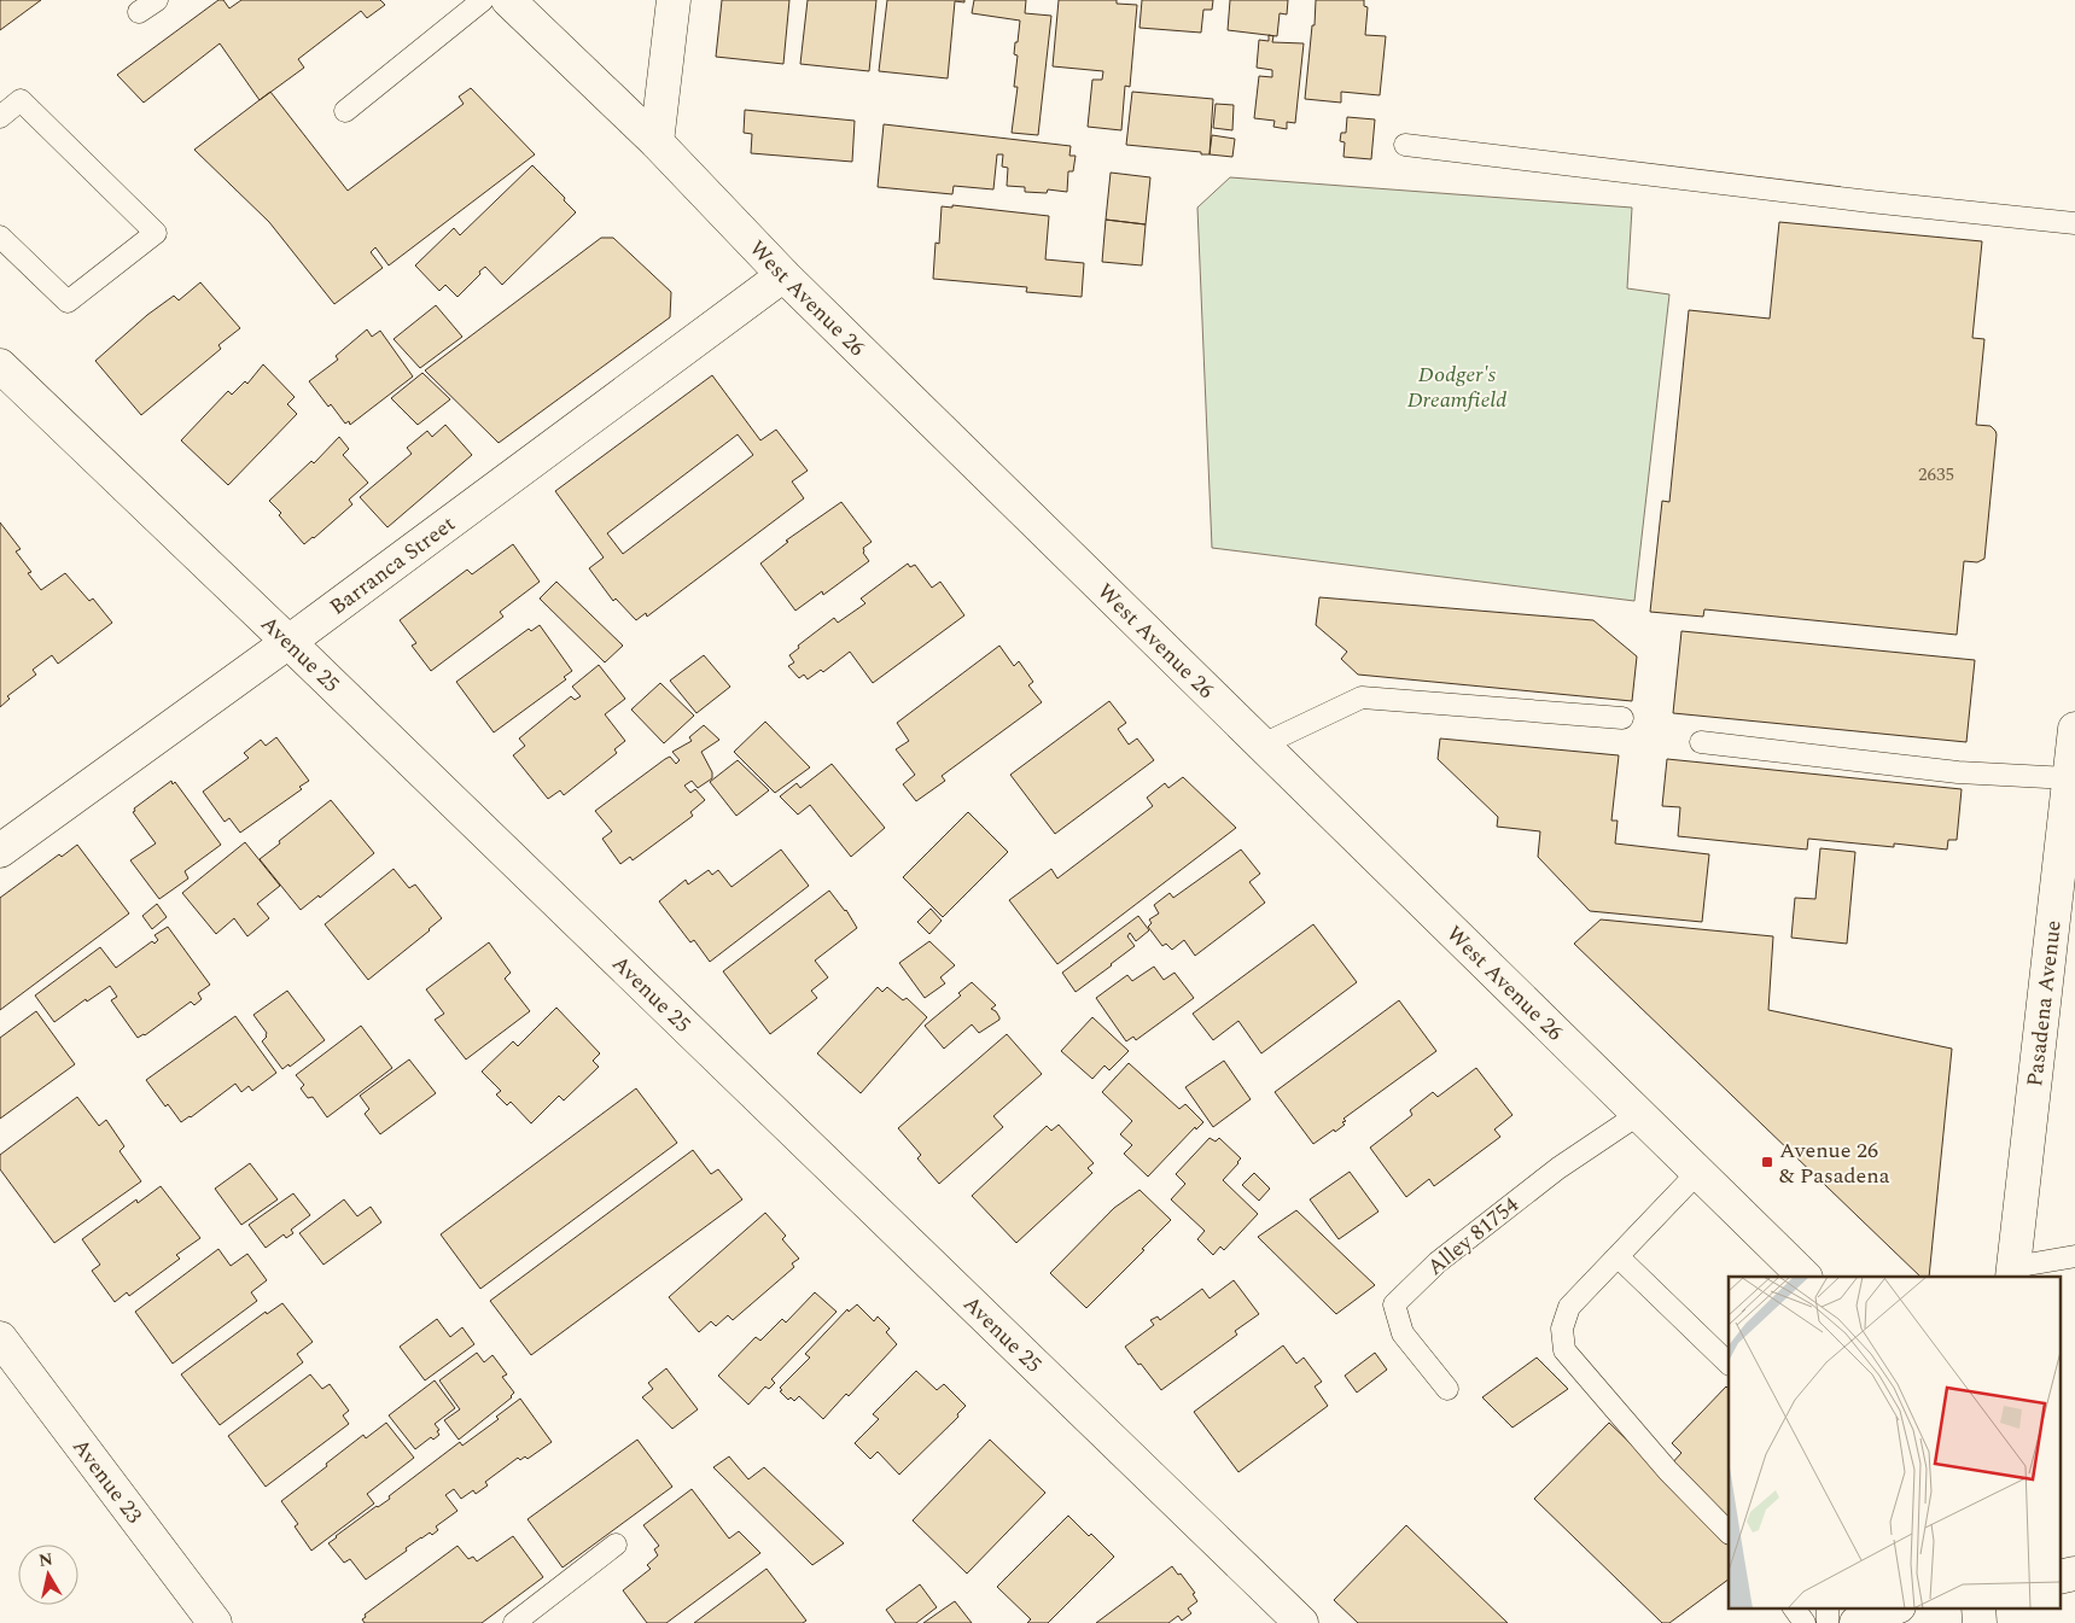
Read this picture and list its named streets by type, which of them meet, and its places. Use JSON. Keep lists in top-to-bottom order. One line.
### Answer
{"streets":{"street":["West Avenue 26","Barranca Street","Avenue 25","Pasadena Avenue","Avenue 23"],"lane":["Alley 81754"]},"crossings":[["West Avenue 26","Barranca Street"],["West Avenue 26","Alley 81754"],["Barranca Street","Avenue 25"]],"parks":["Dodger's Dreamfield"],"places":{"transit":["Avenue 26 & Pasadena"]},"house_numbers":["2635"],"north":"top"}
